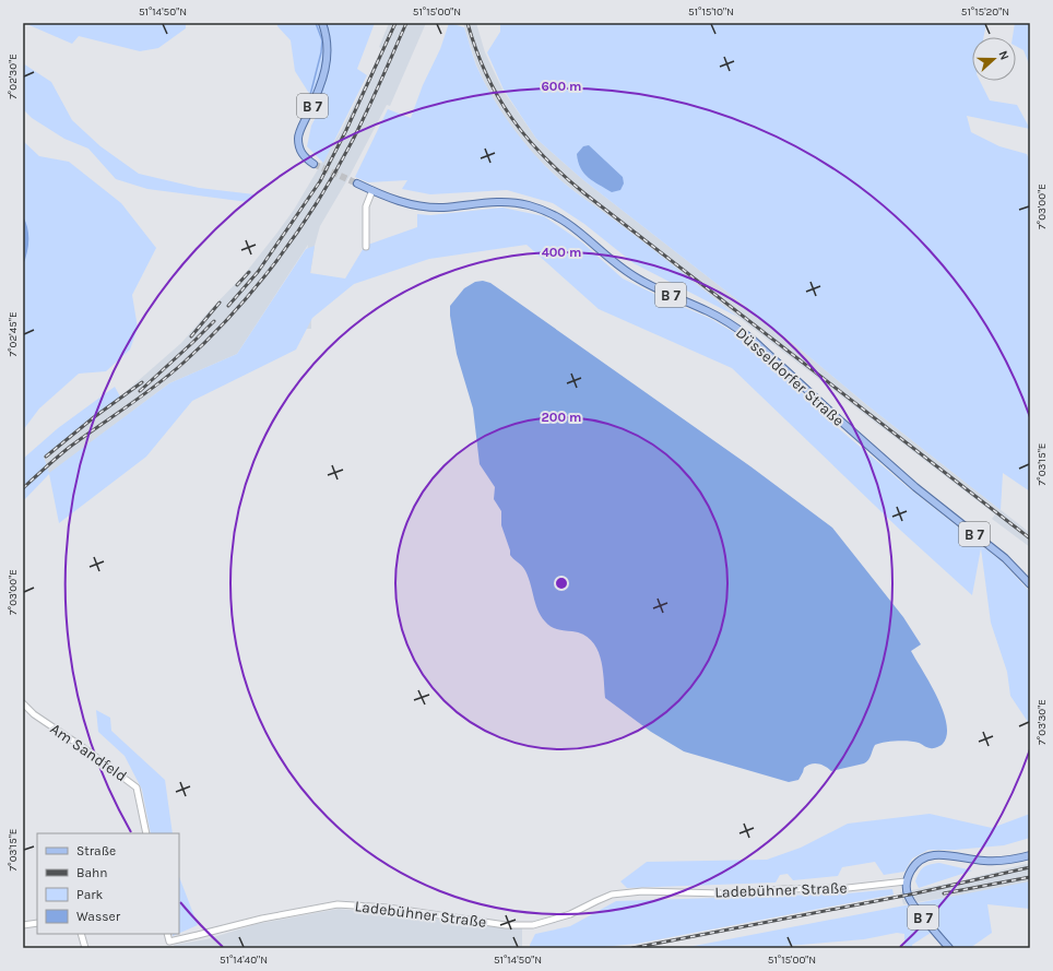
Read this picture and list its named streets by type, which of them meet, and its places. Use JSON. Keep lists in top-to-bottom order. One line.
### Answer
{"streets":{"main road":["B 7","Düsseldorfer Straße"],"street":["Am Sandfeld","Ladebühner Straße"]},"crossings":[["B 7","Ladebühner Straße"]],"legend":["Straße","Bahn","Park","Wasser"],"north":"right","coordinates":["51°14'50\"N","51°15'00\"N","51°15'10\"N","51°15'20\"N","7°02'30\"E","7°03'00\"E","7°02'45\"E","7°03'15\"E","7°03'30\"E","51°14'40\"N"],"rings":["600 m","400 m","200 m"]}
